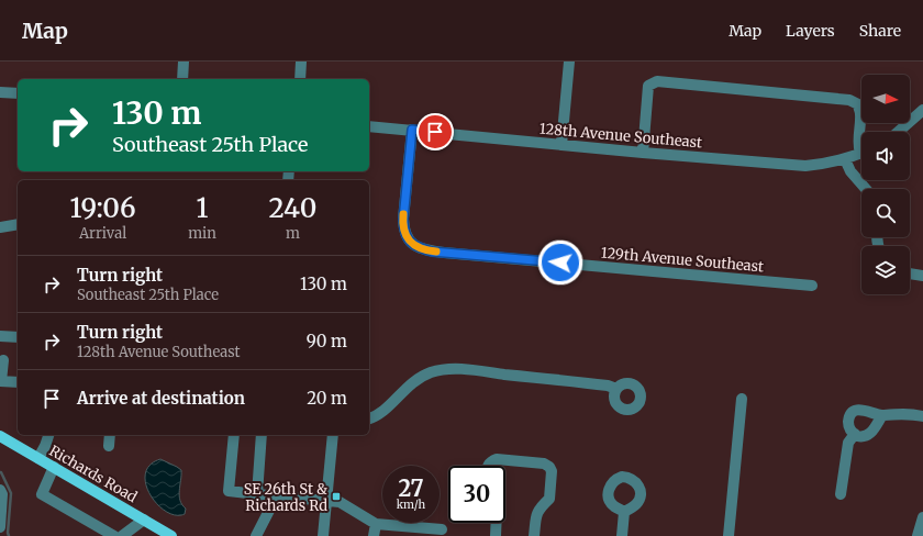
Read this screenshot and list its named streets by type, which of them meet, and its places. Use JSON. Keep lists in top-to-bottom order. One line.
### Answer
{"streets":{"main road":["Richards Road"],"street":["128th Avenue Southeast","129th Avenue Southeast"]},"crossings":[["128th Avenue Southeast","129th Avenue Southeast"]],"places":{"transit":["SE 26th St & Richards Rd"]},"north":"right","page":{"header":"Map","nav":["Map","Layers","Share"],"turn":["130 m","Southeast 25th Place"],"eta":["19:06","Arrival","1","min","240","m"],"list":[{"name":"Turn right","note":"Southeast 25th Place","value":"130 m"},{"name":"Turn right","note":"128th Avenue Southeast","value":"90 m"},{"name":"Arrive at destination","value":"20 m"}],"speed":"27 km/h","limit":"30"}}
